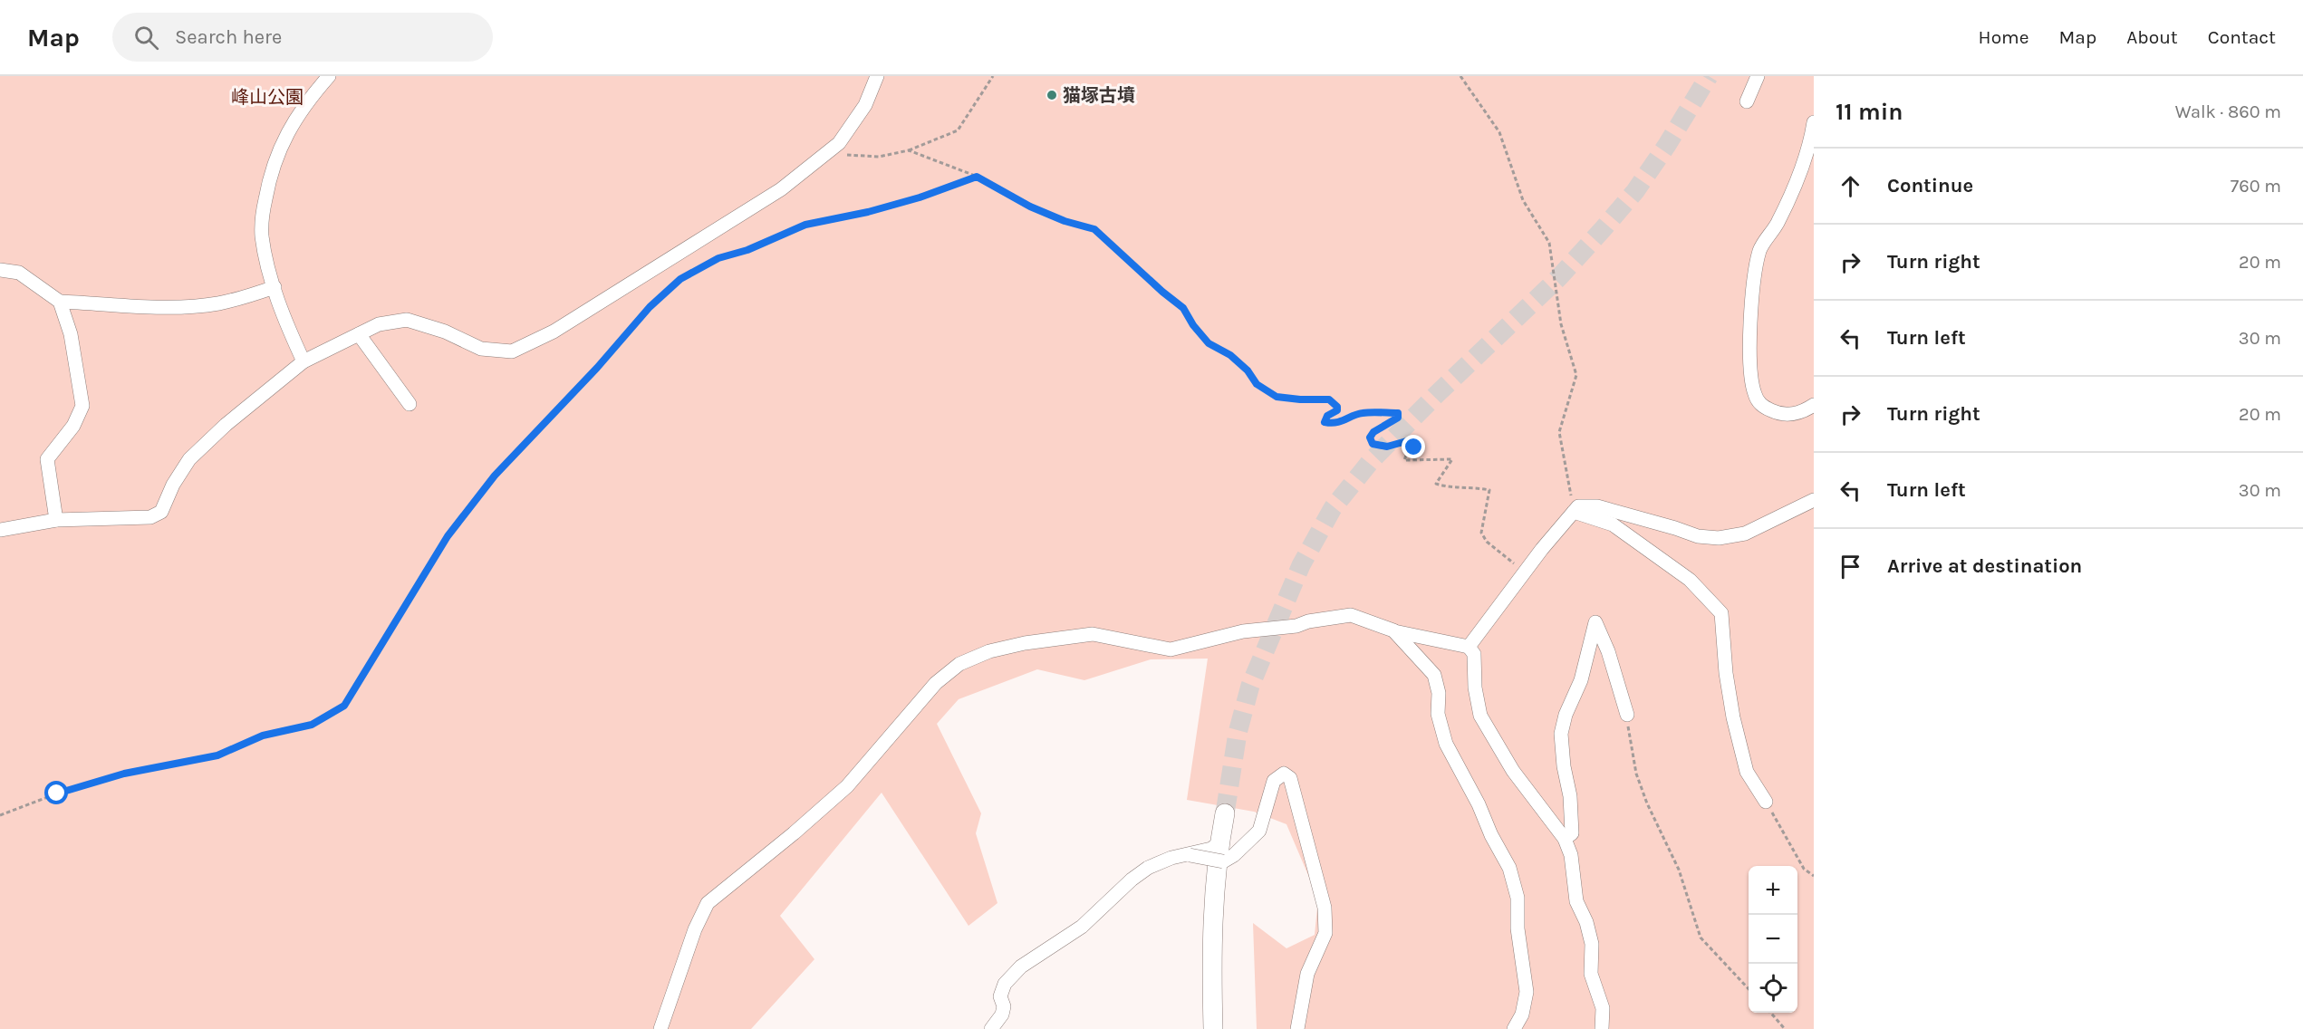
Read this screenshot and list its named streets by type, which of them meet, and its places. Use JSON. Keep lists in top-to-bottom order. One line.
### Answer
{"parks":["峰山公園"],"places":["猫塚古墳"],"page":{"header":"Map","search":"Search here","nav":["Home","Map","About","Contact"],"heading":["11 min","Walk · 860 m"],"list":[["Continue","760 m"],["Turn right","20 m"],["Turn left","30 m"],["Turn right","20 m"],["Turn left","30 m"],"Arrive at destination"],"map_buttons":["+","−"]}}
